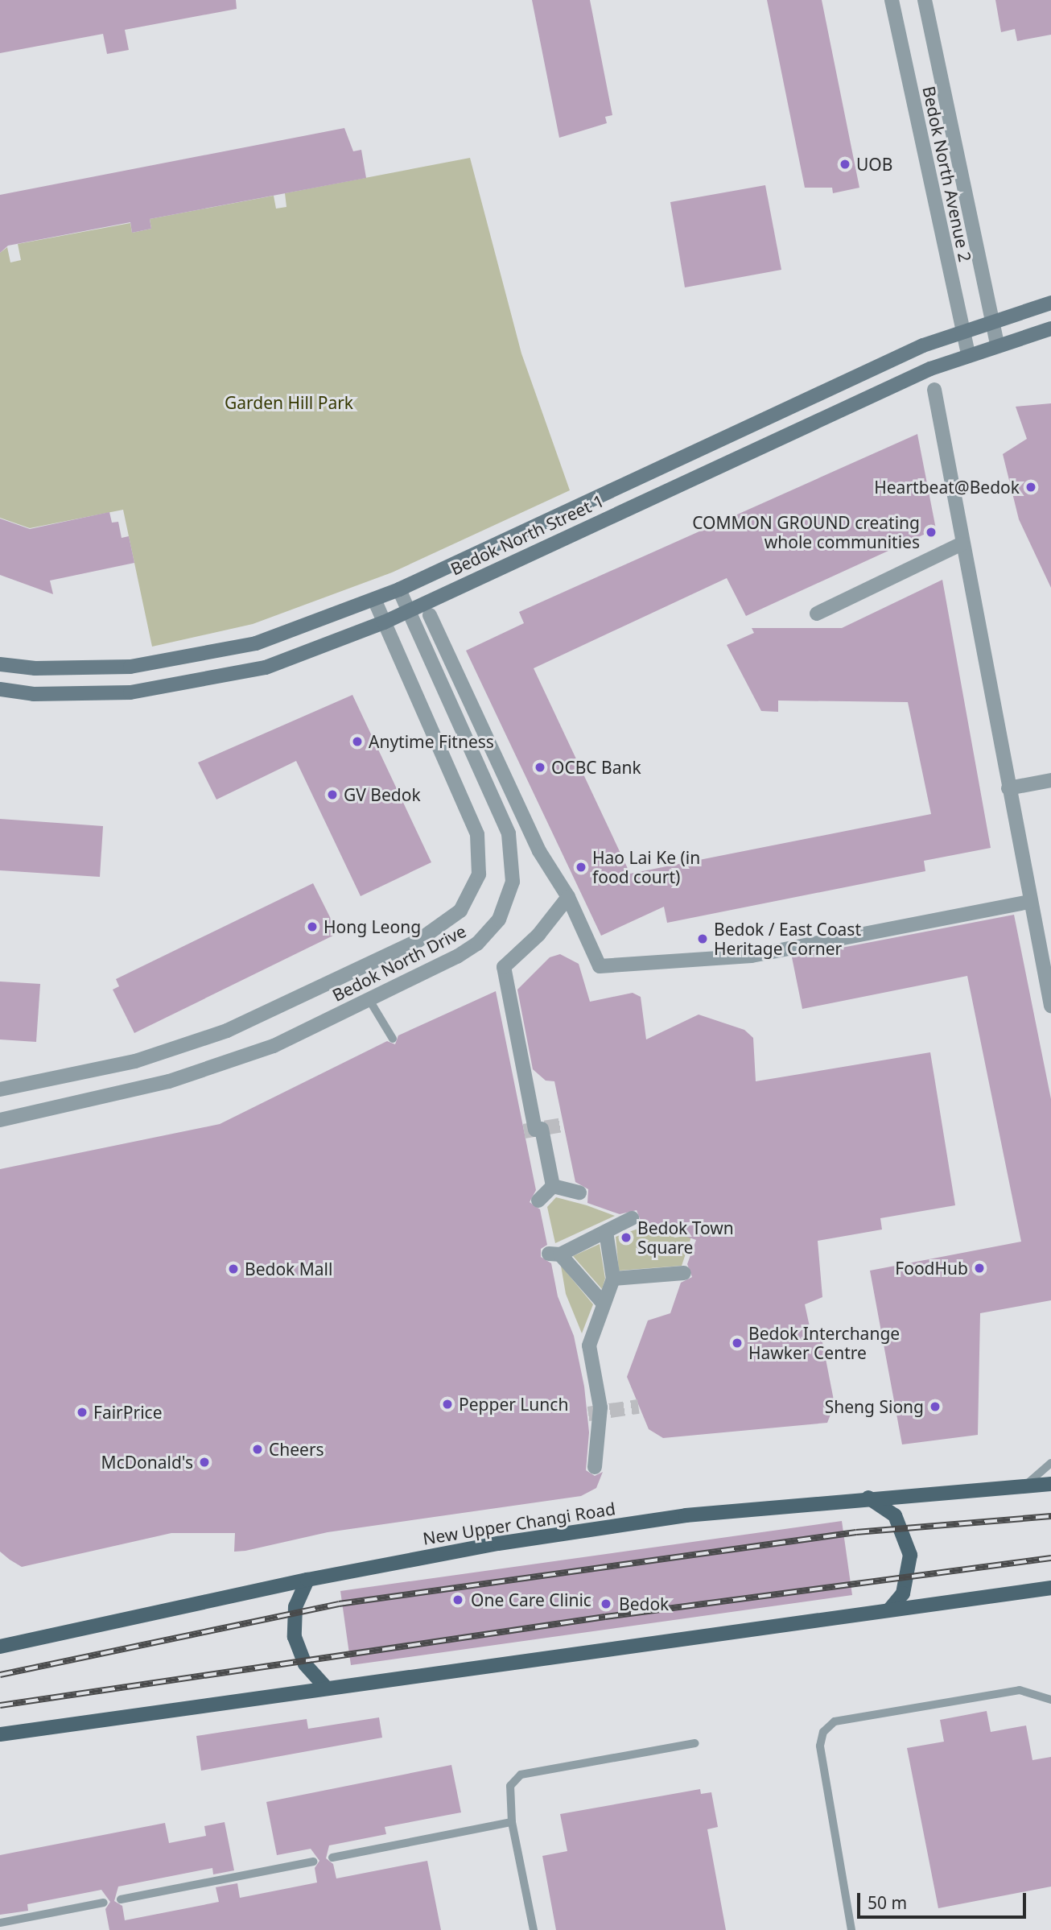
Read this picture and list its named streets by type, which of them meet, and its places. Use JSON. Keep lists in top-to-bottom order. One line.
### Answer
{"streets":{"main road":["New Upper Changi Road"],"street":["Bedok North Avenue 2","Bedok North Street 1","Bedok North Drive"]},"crossings":[["Bedok North Avenue 2","Bedok North Street 1"],["Bedok North Street 1","Bedok North Drive"]],"parks":["Garden Hill Park"],"places":["UOB","Heartbeat@Bedok","COMMON GROUND creating whole communities","Anytime Fitness","OCBC Bank","GV Bedok","Hao Lai Ke (in food court)","Hong Leong","Bedok / East Coast Heritage Corner","Bedok Town Square","FoodHub","Bedok Mall","Bedok Interchange Hawker Centre","Pepper Lunch","Sheng Siong","FairPrice","Cheers","McDonald's","One Care Clinic","Bedok"],"scale_bar":"50 m"}
